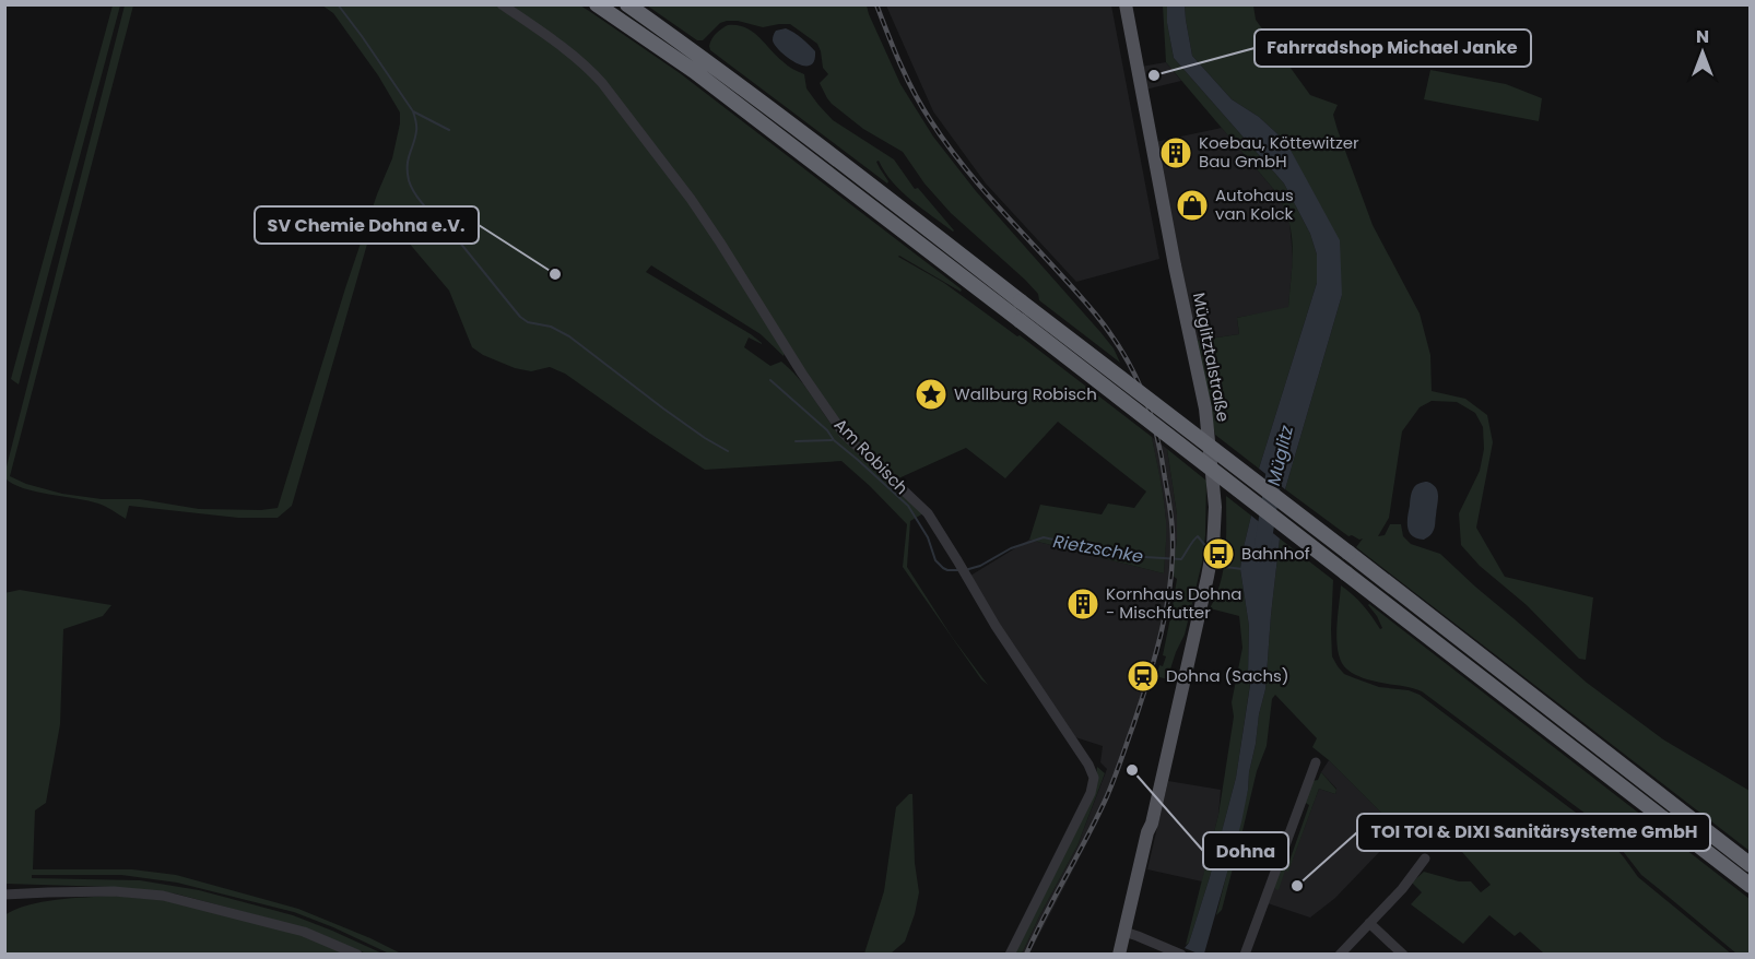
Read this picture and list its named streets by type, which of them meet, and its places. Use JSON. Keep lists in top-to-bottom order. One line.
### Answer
{"streets":{"main road":["Müglitztalstraße"],"street":["Am Robisch"]},"water":["Müglitz","Rietzschke"],"places":{"other":["Fahrradshop Michael Janke","SV Chemie Dohna e.V.","Dohna","TOI TOI & DIXI Sanitärsysteme GmbH"],"building":["Koebau, Köttewitzer Bau GmbH","Kornhaus Dohna - Mischfutter"],"shop":["Autohaus van Kolck"],"place":["Wallburg Robisch"],"bus stop":["Bahnhof"],"station":["Dohna (Sachs)"]},"north":"top"}
